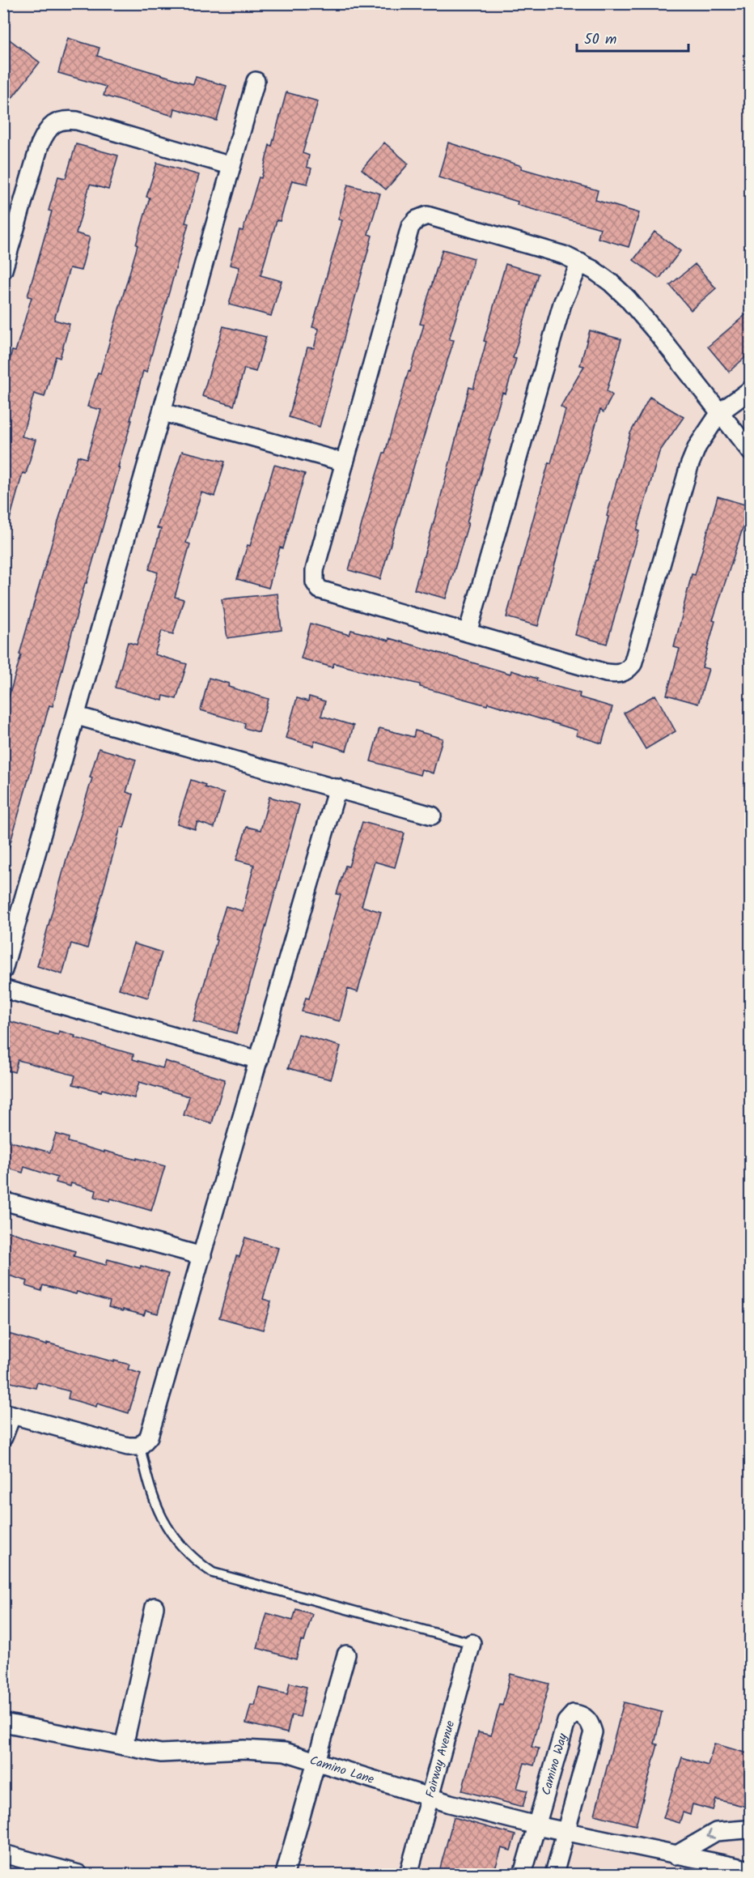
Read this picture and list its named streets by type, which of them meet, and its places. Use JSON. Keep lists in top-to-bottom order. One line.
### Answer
{"streets":{"street":["Fairway Avenue","Camino Way","Camino Lane"]},"crossings":[["Fairway Avenue","Camino Lane"],["Camino Way","Camino Lane"]],"scale_bar":"50 m"}
